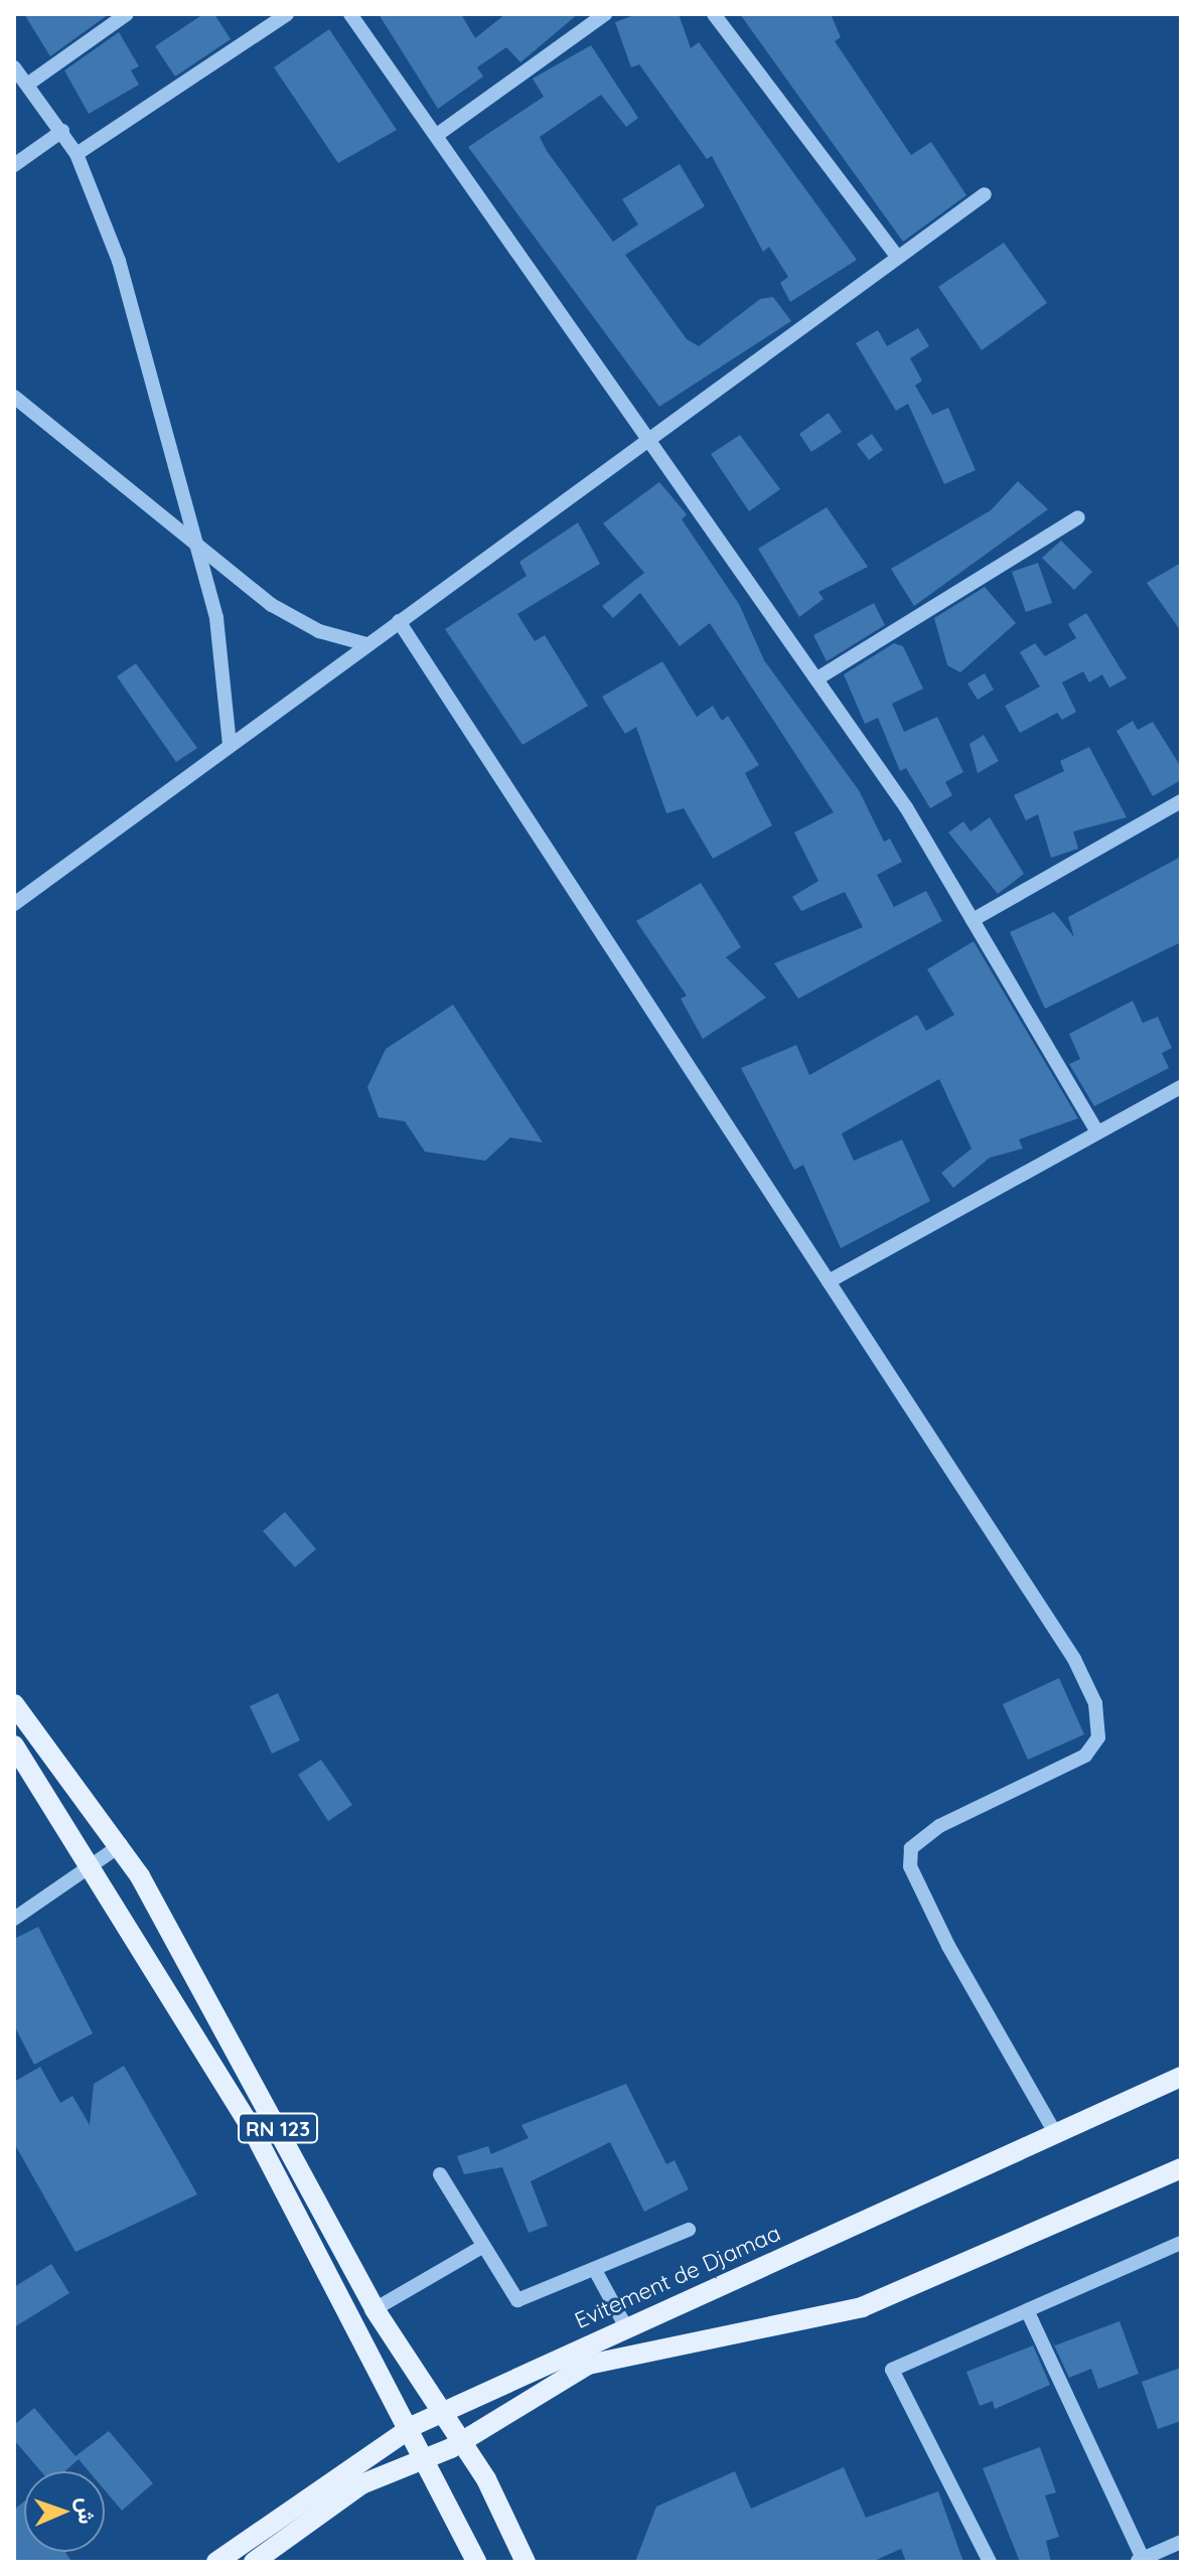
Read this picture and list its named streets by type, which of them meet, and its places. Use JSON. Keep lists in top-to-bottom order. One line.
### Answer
{"streets":{"main road":["RN 123","Evitement de Djamaa"]},"crossings":[["RN 123","Evitement de Djamaa"]],"north":"right"}
